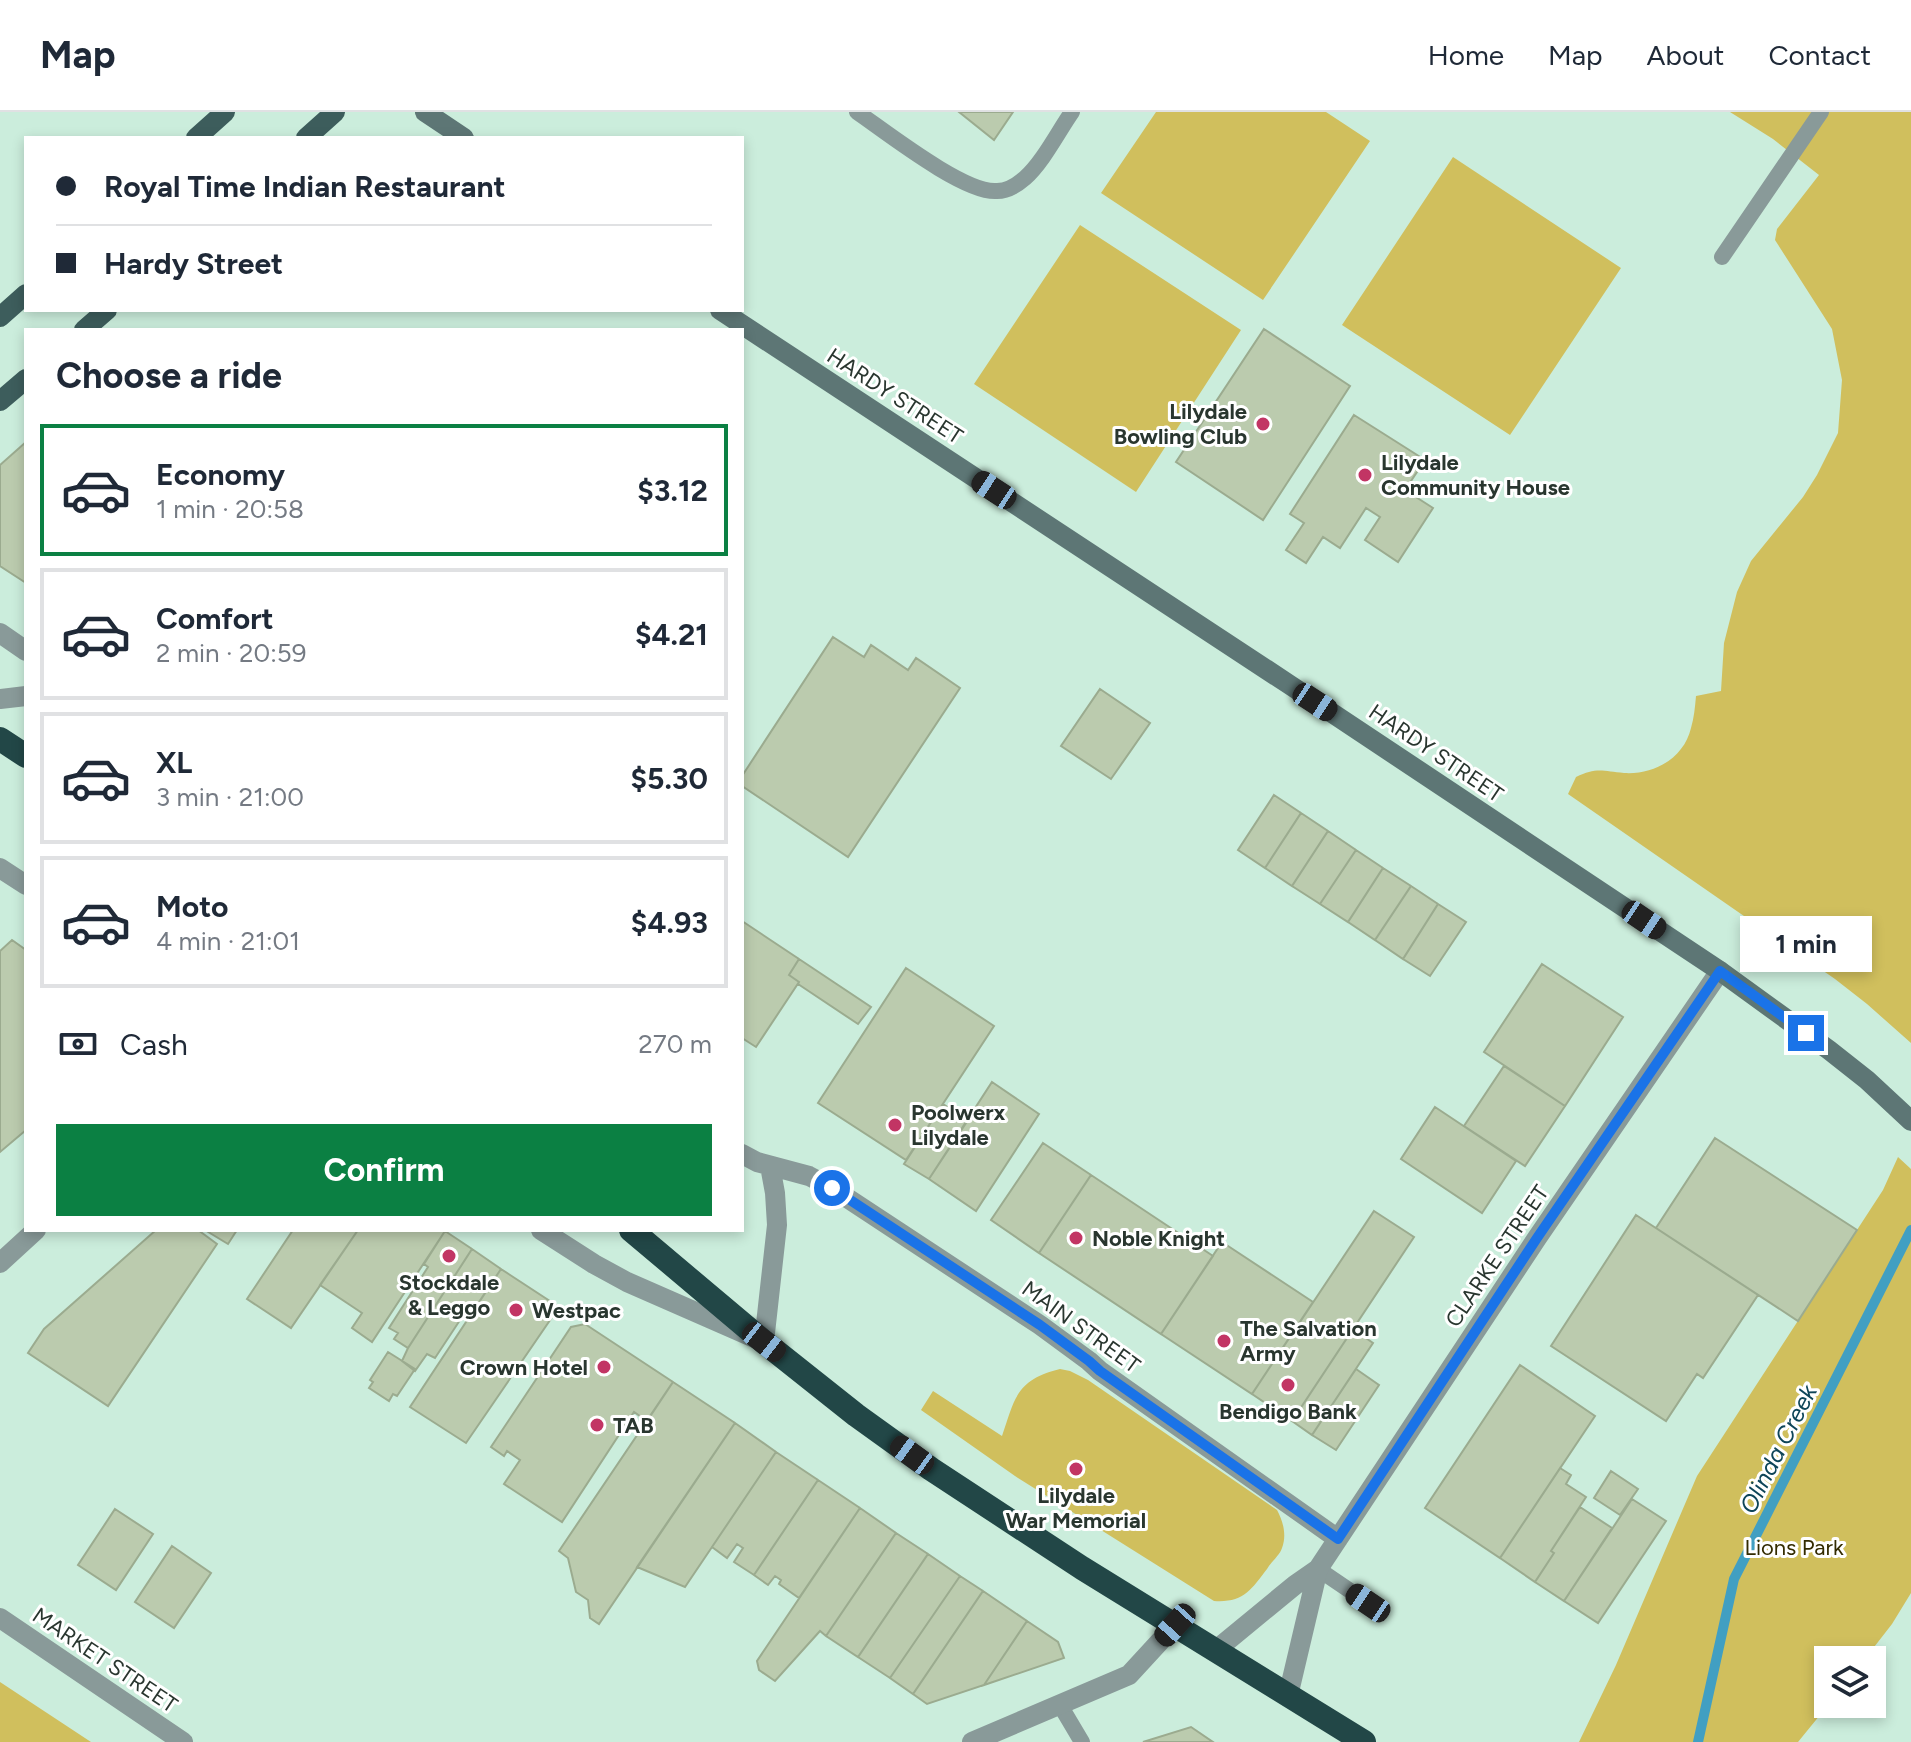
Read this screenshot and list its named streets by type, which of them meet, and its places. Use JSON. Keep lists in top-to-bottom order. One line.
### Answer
{"streets":{"main road":["HARDY STREET"],"street":["CLARKE STREET","MAIN STREET","MARKET STREET"]},"crossings":[["HARDY STREET","CLARKE STREET"],["CLARKE STREET","MAIN STREET"]],"water":["Olinda Creek"],"parks":["Lions Park"],"places":["Lilydale Bowling Club","Lilydale Community House","Poolwerx Lilydale","Noble Knight","Stockdale & Leggo","Westpac","The Salvation Army","Crown Hotel","Bendigo Bank","TAB","Lilydale War Memorial"],"page":{"header":"Map","nav":["Home","Map","About","Contact"],"banner":["Royal Time Indian Restaurant","Hardy Street"],"heading":"Choose a ride","list":[{"name":"Economy","note":"1 min · 20:58","value":"$3.12"},{"name":"Comfort","note":"2 min · 20:59","value":"$4.21"},{"name":"XL","note":"3 min · 21:00","value":"$5.30"},{"name":"Moto","note":"4 min · 21:01","value":"$4.93"}],"bubble":"1 min","pay":["Cash","270 m"],"buttons":"Confirm"}}
